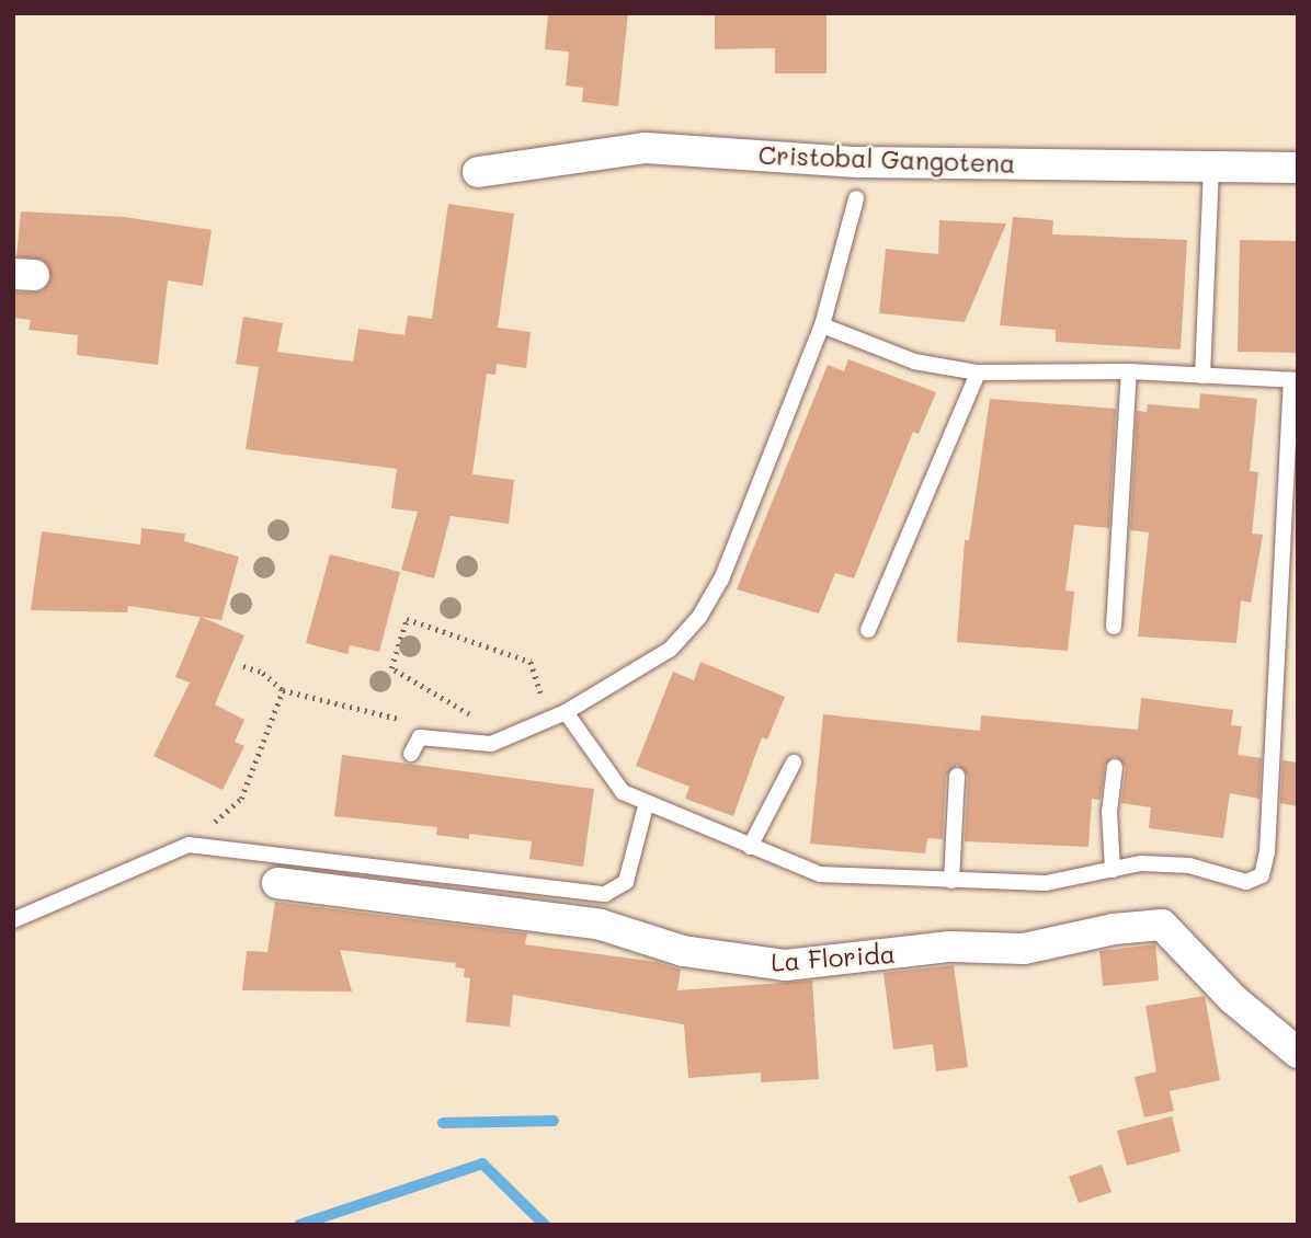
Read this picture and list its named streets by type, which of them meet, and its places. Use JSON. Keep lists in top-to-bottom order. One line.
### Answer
{"streets":{"street":["Cristobal Gangotena","La Florida"]}}
